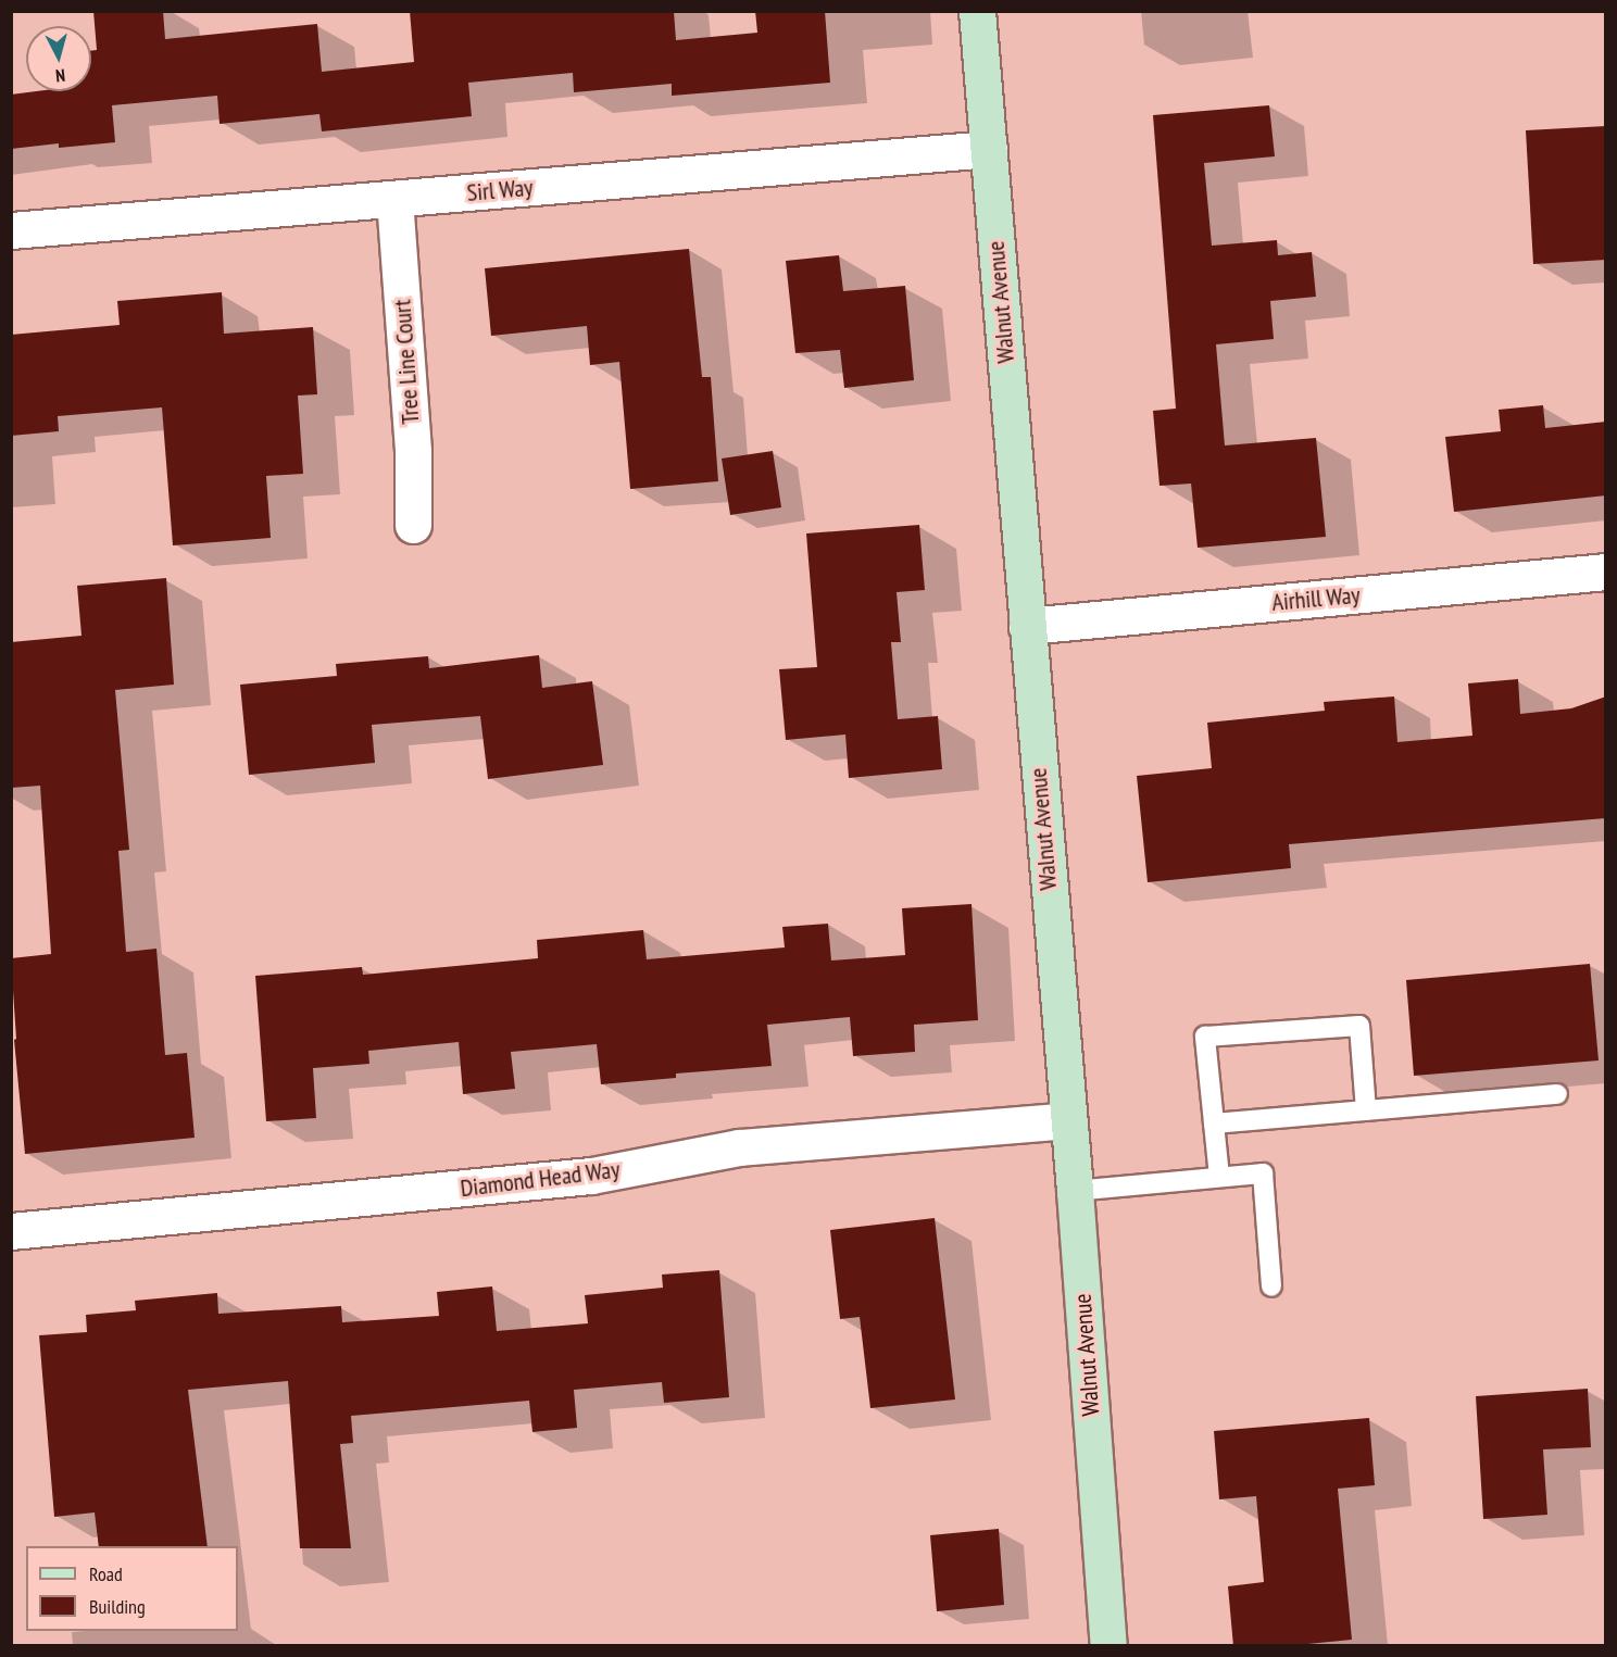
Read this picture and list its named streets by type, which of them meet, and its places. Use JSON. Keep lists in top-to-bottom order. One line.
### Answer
{"streets":{"street":["Sirl Way","Walnut Avenue","Tree Line Court","Airhill Way","Diamond Head Way"]},"crossings":[["Sirl Way","Walnut Avenue"],["Sirl Way","Tree Line Court"],["Walnut Avenue","Airhill Way"],["Walnut Avenue","Diamond Head Way"]],"legend":["Road","Building"],"north":"bottom"}
